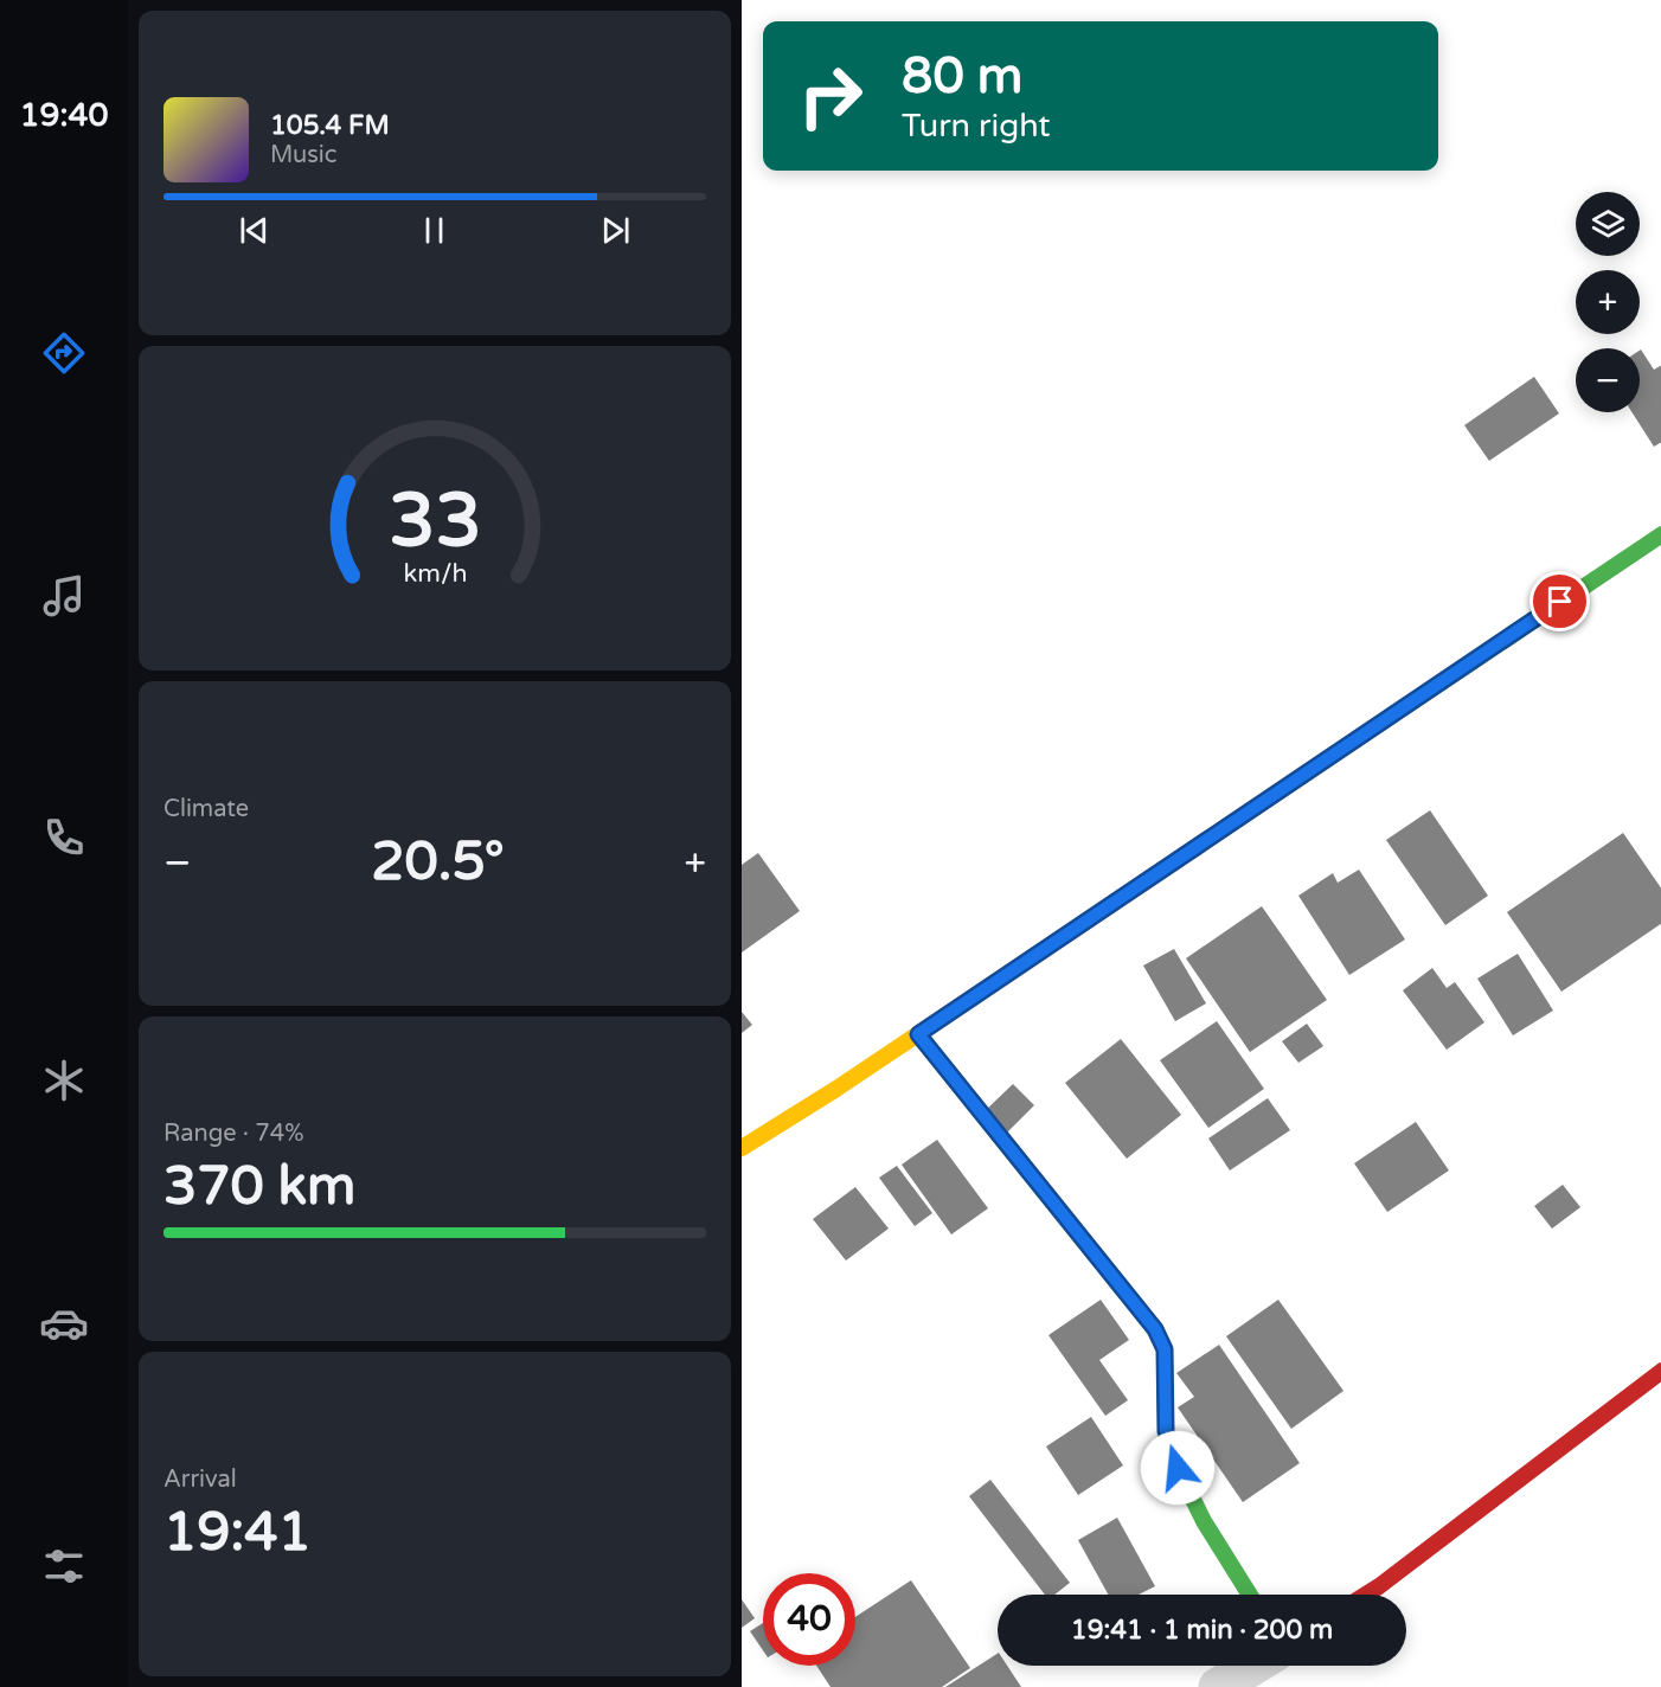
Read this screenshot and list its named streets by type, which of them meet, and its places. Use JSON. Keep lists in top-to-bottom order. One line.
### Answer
{"page":{"tabs":"19:40","turn":["80 m","Turn right"],"song":["105.4 FM","Music"],"map_buttons":["+","−"],"tile":["Climate",["Range · 74%","370 km"],["Arrival","19:41"]],"heat":["−","20.5°","+"],"limit":"40","trip":"19:41 · 1 min · 200 m","gauge":["33","km/h"]}}
